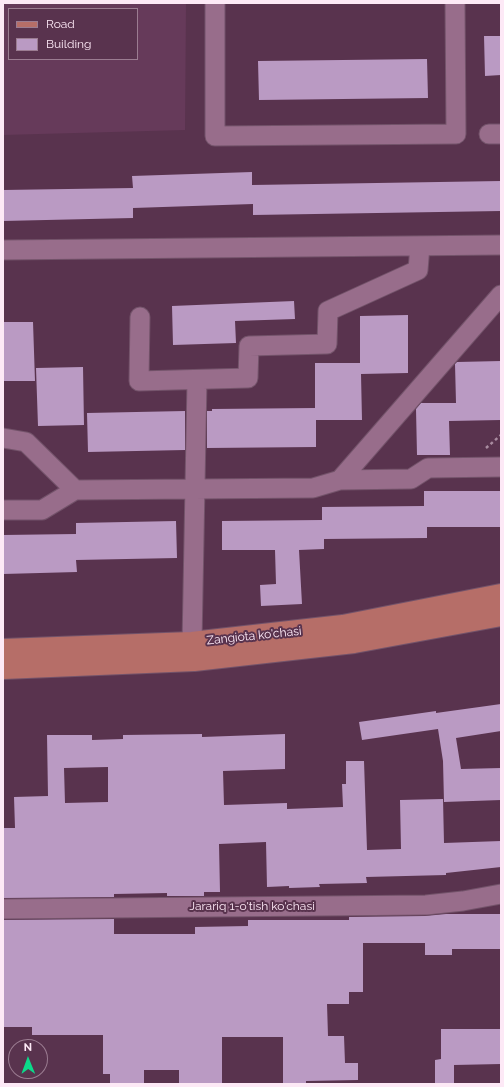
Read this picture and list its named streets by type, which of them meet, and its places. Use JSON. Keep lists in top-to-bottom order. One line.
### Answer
{"streets":{"main road":["Zangiota ko'chasi"],"street":["Jarariq 1-o'tish ko'chasi"]},"legend":["Road","Building"],"north":"top"}
